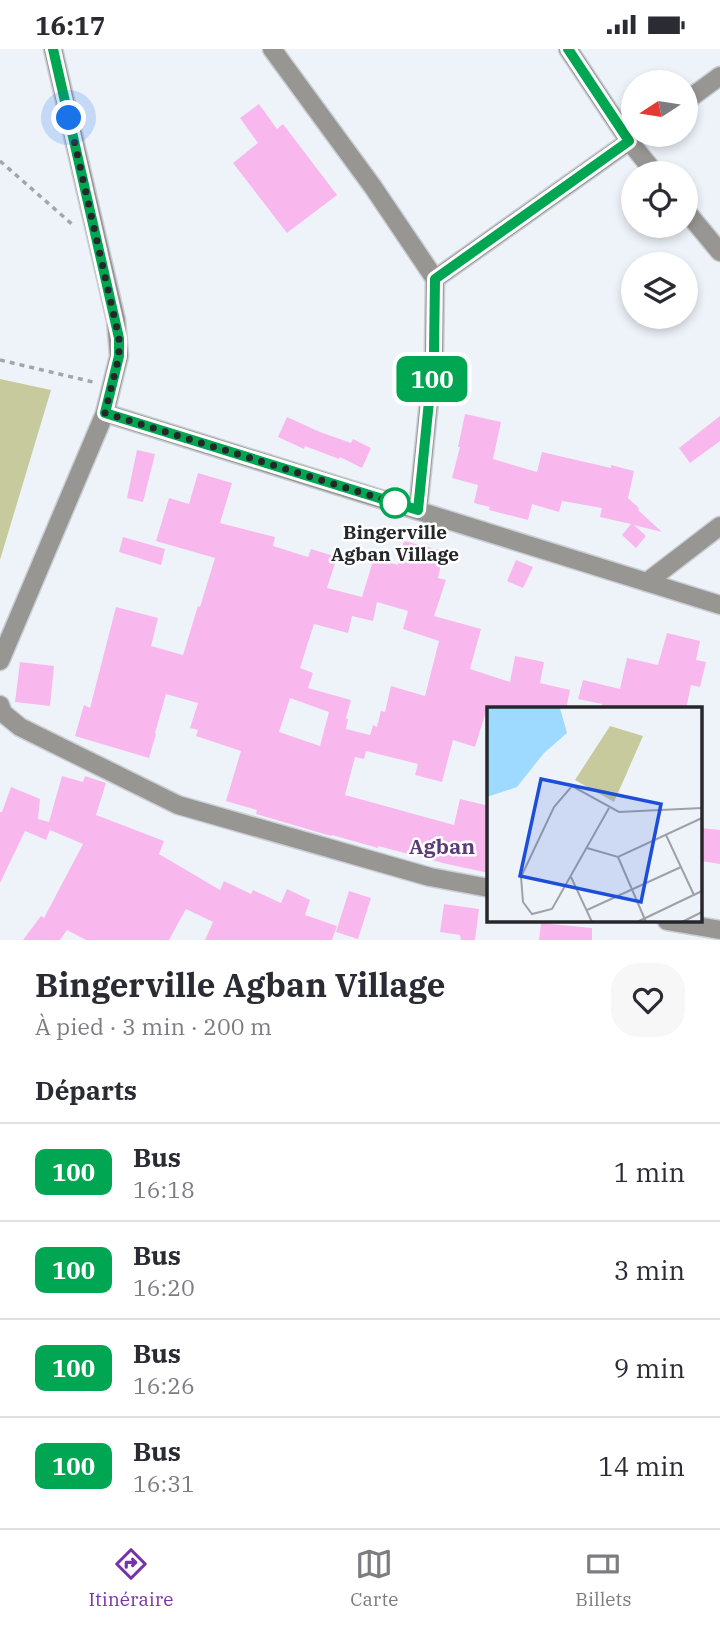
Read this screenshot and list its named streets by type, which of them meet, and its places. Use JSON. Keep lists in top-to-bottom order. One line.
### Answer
{"districts":["Agban"],"places":["Bingerville Agban Village"],"lines":["bus line 100"],"north":"left","page":{"status":"16:17","on_map":"100","heading":[["Bingerville Agban Village","À pied · 3 min · 200 m"],"Départs"],"list":[{"mark":"100","name":"Bus","note":"16:18","value":"1 min"},{"mark":"100","name":"Bus","note":"16:20","value":"3 min"},{"mark":"100","name":"Bus","note":"16:26","value":"9 min"},{"mark":"100","name":"Bus","note":"16:31","value":"14 min"}],"tabs":["Itinéraire","Carte","Billets"]}}
